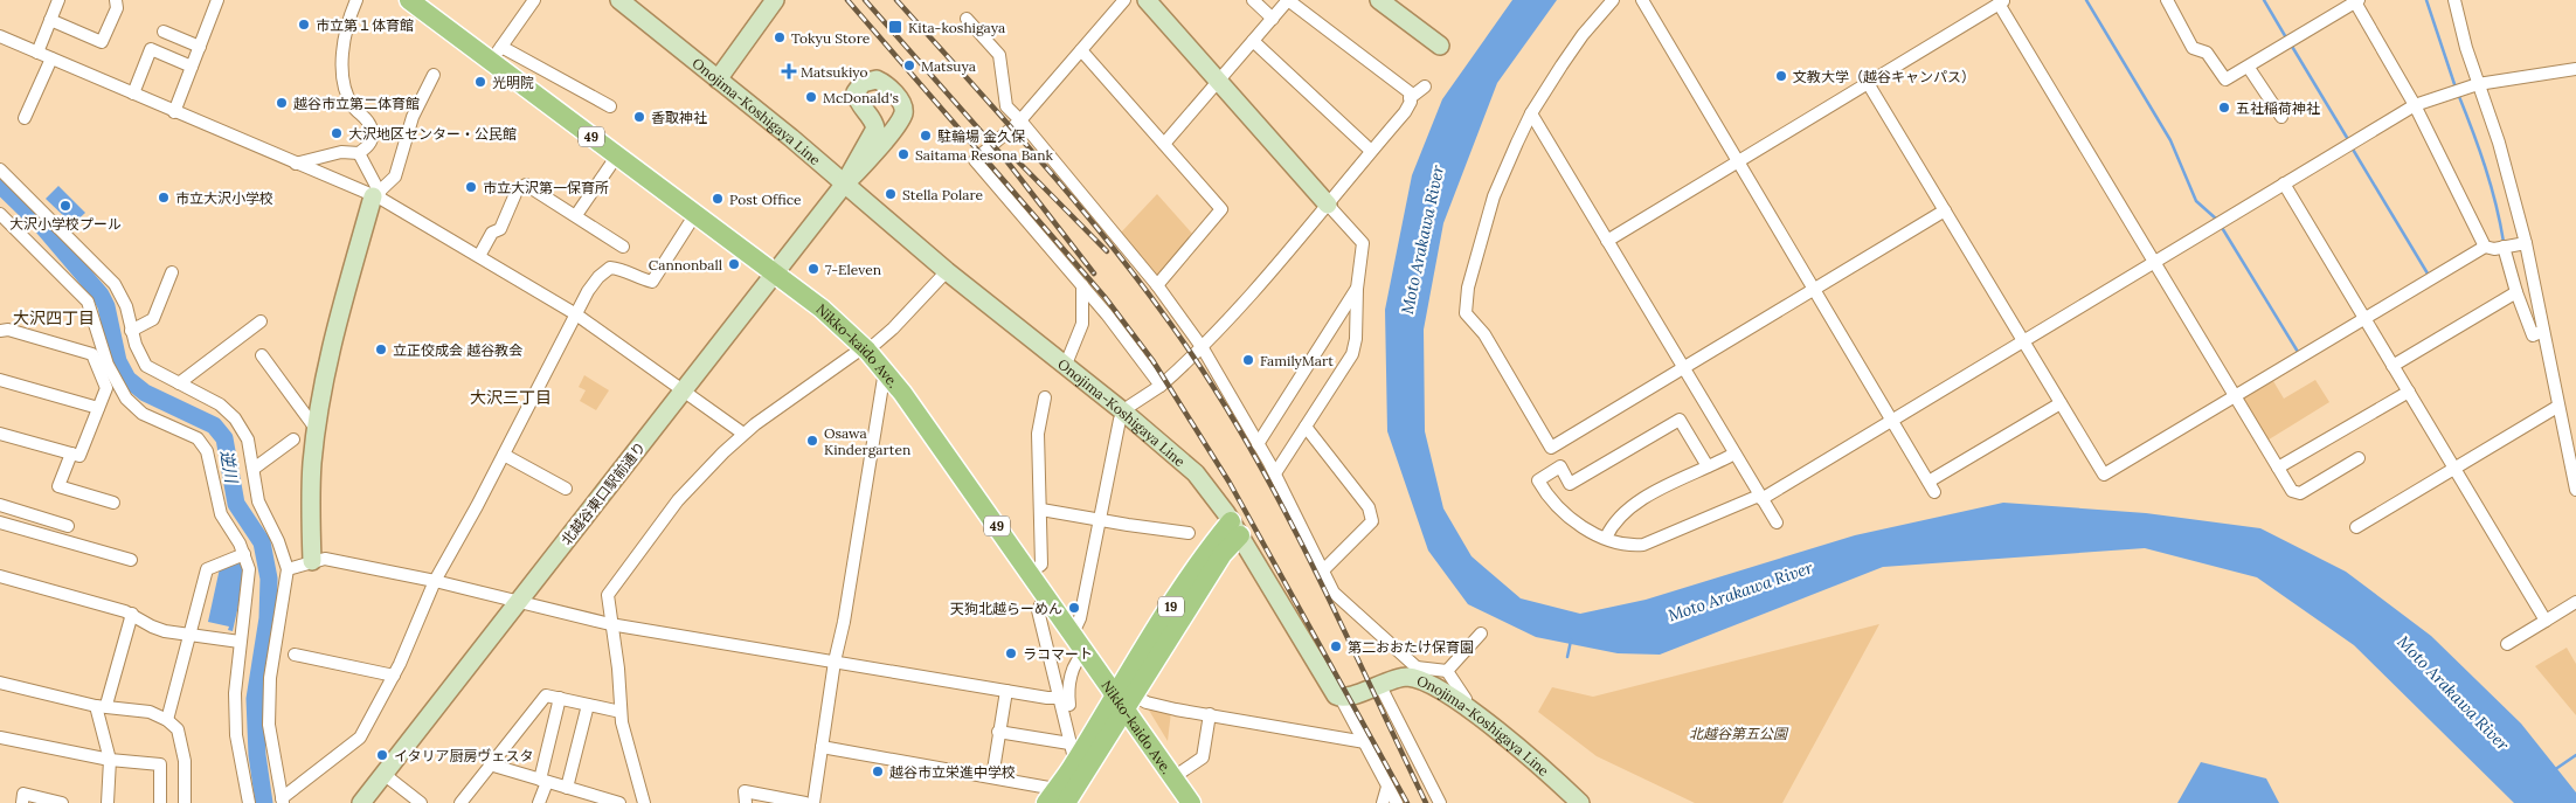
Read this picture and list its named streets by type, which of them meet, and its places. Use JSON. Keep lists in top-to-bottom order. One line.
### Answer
{"streets":{"main road":["49","Nikko-kaido Ave.","19"],"street":["Onojima-Koshigaya Line","北越谷東口駅前通り"]},"crossings":[["Onojima-Koshigaya Line","北越谷東口駅前通り"],["Onojima-Koshigaya Line","19"],["Nikko-kaido Ave.","北越谷東口駅前通り"],["Nikko-kaido Ave.","19"]],"districts":["大沢四丁目","大沢三丁目"],"water":["Moto Arakawa River","逆川"],"parks":["北越谷第五公園"],"places":{"other":["市立第１体育館","Tokyu Store","Matsuya","文教大学（越谷キャンパス）","光明院","McDonald's","越谷市立第二体育館","五社稲荷神社","香取神社","大沢地区センター・公民館","駐輪場 金久保","Saitama Resona Bank","市立大沢第一保育所","Stella Polare","市立大沢小学校","Post Office","大沢小学校プール","Cannonball","7-Eleven","立正佼成会 越谷教会","FamilyMart","Osawa Kindergarten","天狗北越らーめん","第二おおたけ保育園","ラコマート","イタリア厨房ヴェスタ","越谷市立栄進中学校"],"transit":["Kita-koshigaya"],"health":["Matsukiyo"]}}
